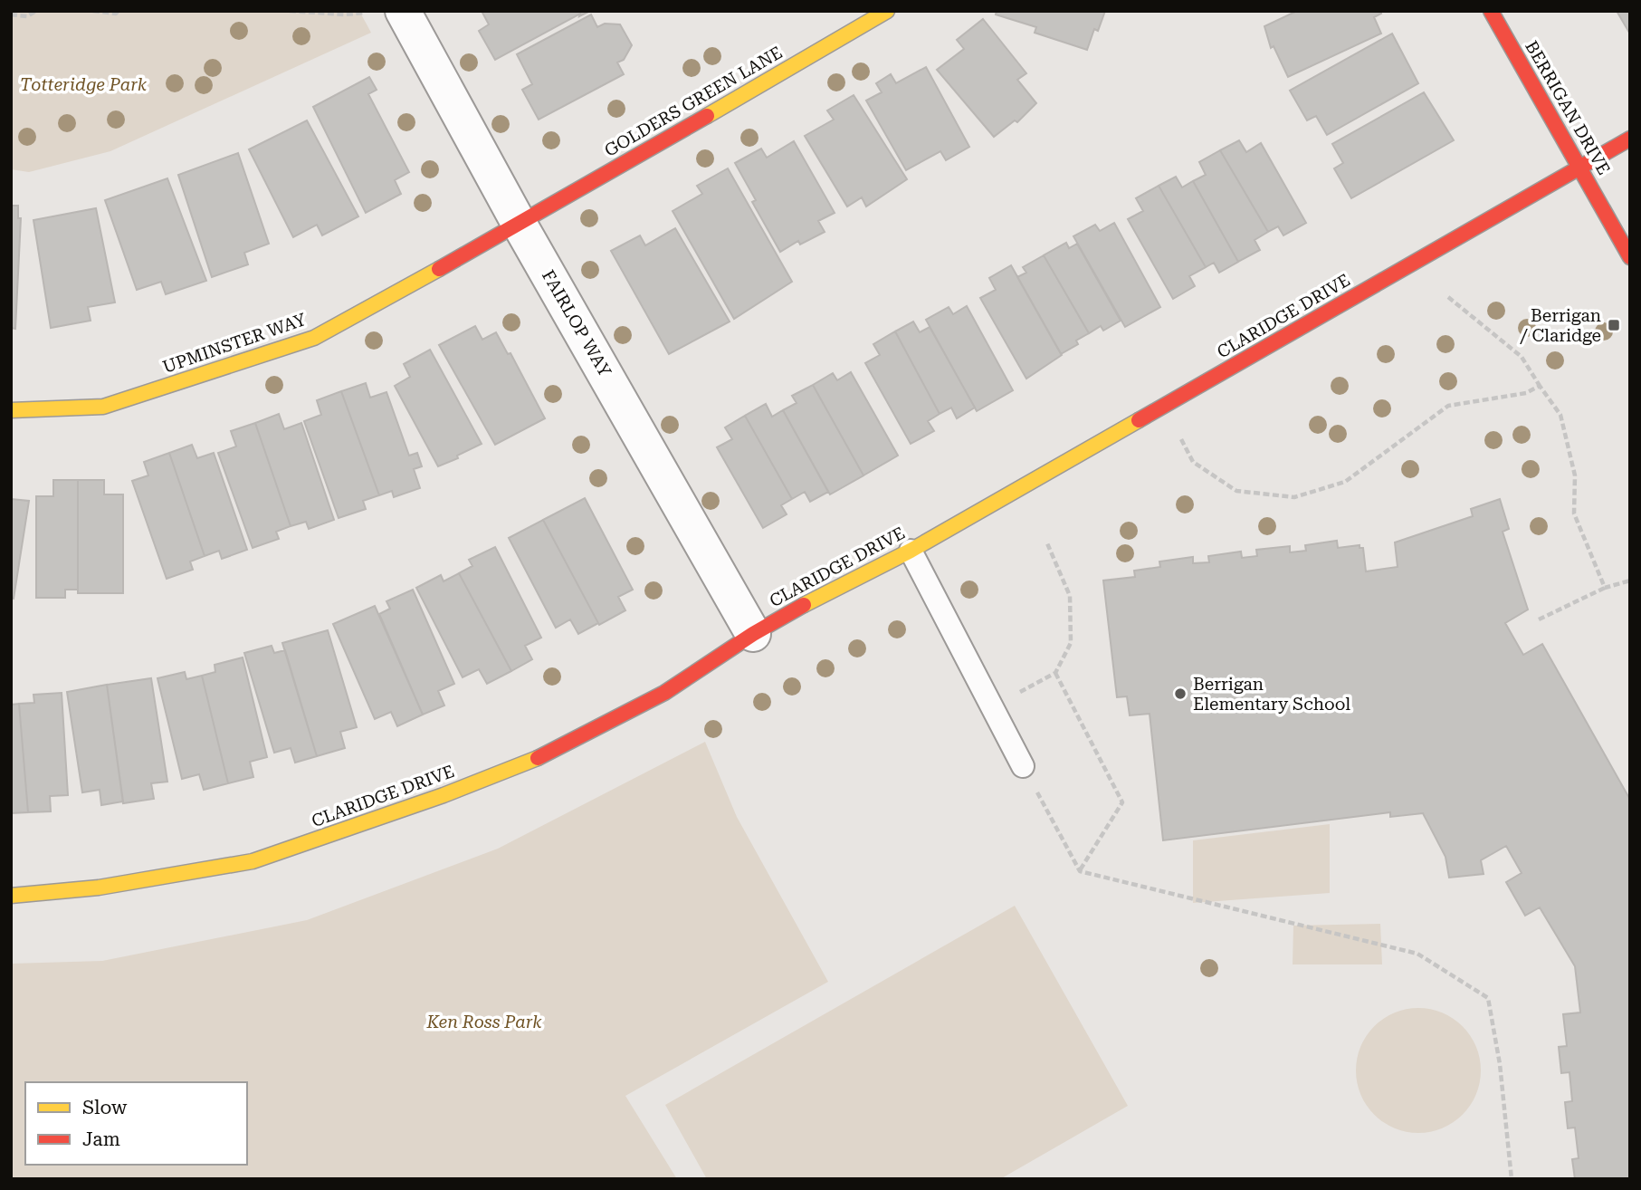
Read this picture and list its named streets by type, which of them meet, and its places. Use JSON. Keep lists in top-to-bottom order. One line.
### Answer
{"streets":{"street":["GOLDERS GREEN LANE","BERRIGAN DRIVE","CLARIDGE DRIVE","FAIRLOP WAY","UPMINSTER WAY"]},"crossings":[["GOLDERS GREEN LANE","FAIRLOP WAY"],["GOLDERS GREEN LANE","UPMINSTER WAY"],["BERRIGAN DRIVE","CLARIDGE DRIVE"],["CLARIDGE DRIVE","FAIRLOP WAY"],["FAIRLOP WAY","UPMINSTER WAY"]],"parks":["Totteridge Park","Ken Ross Park"],"places":{"transit":["Berrigan / Claridge"],"other":["Berrigan Elementary School"]},"legend":["Slow","Jam"]}
